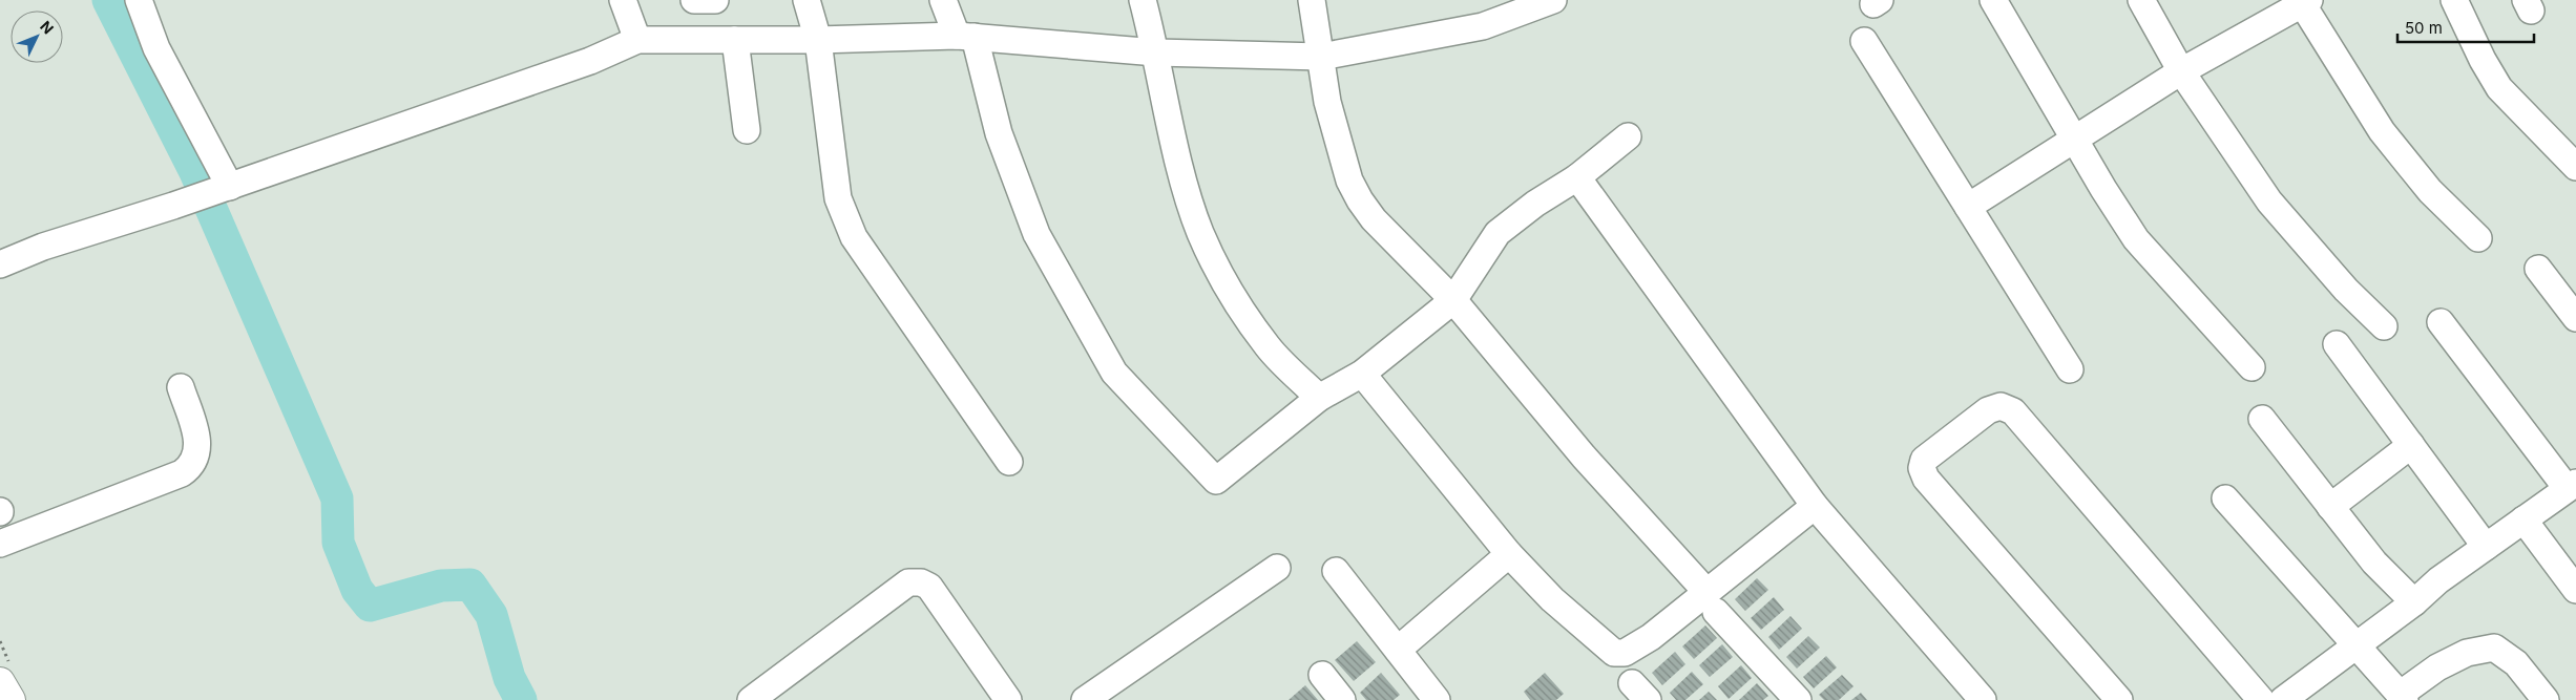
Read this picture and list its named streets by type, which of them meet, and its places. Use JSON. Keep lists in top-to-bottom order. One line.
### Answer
{"scale_bar":"50 m","north":"top right"}
